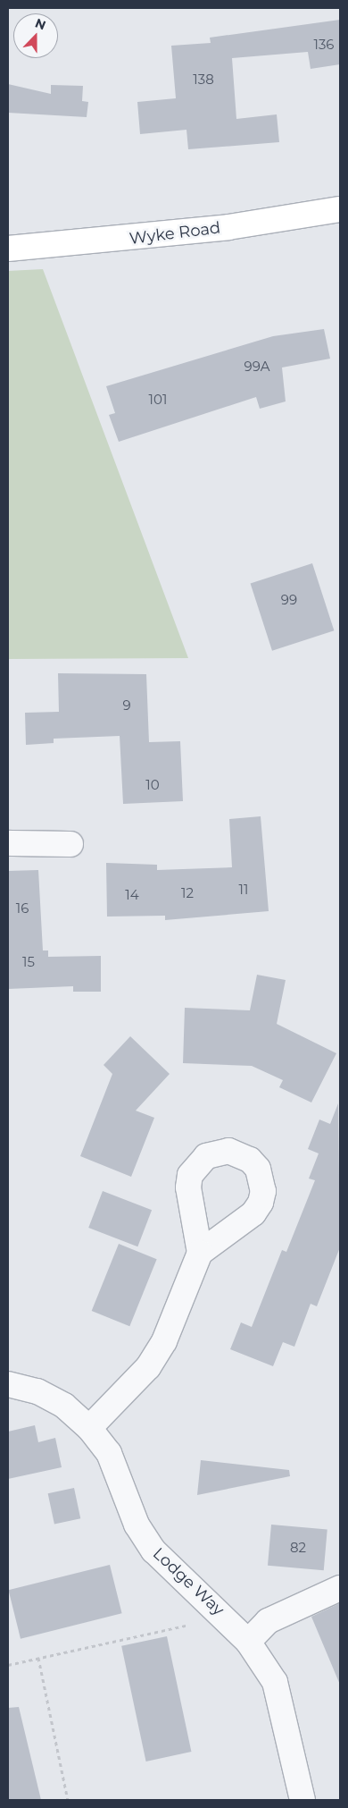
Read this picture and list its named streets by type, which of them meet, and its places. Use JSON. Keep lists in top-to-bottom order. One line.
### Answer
{"streets":{"main road":["Wyke Road"],"street":["Lodge Way"]},"house_numbers":["136","138","99A","101","99","9","10","11","12","14","16","15","82"],"north":"top"}
